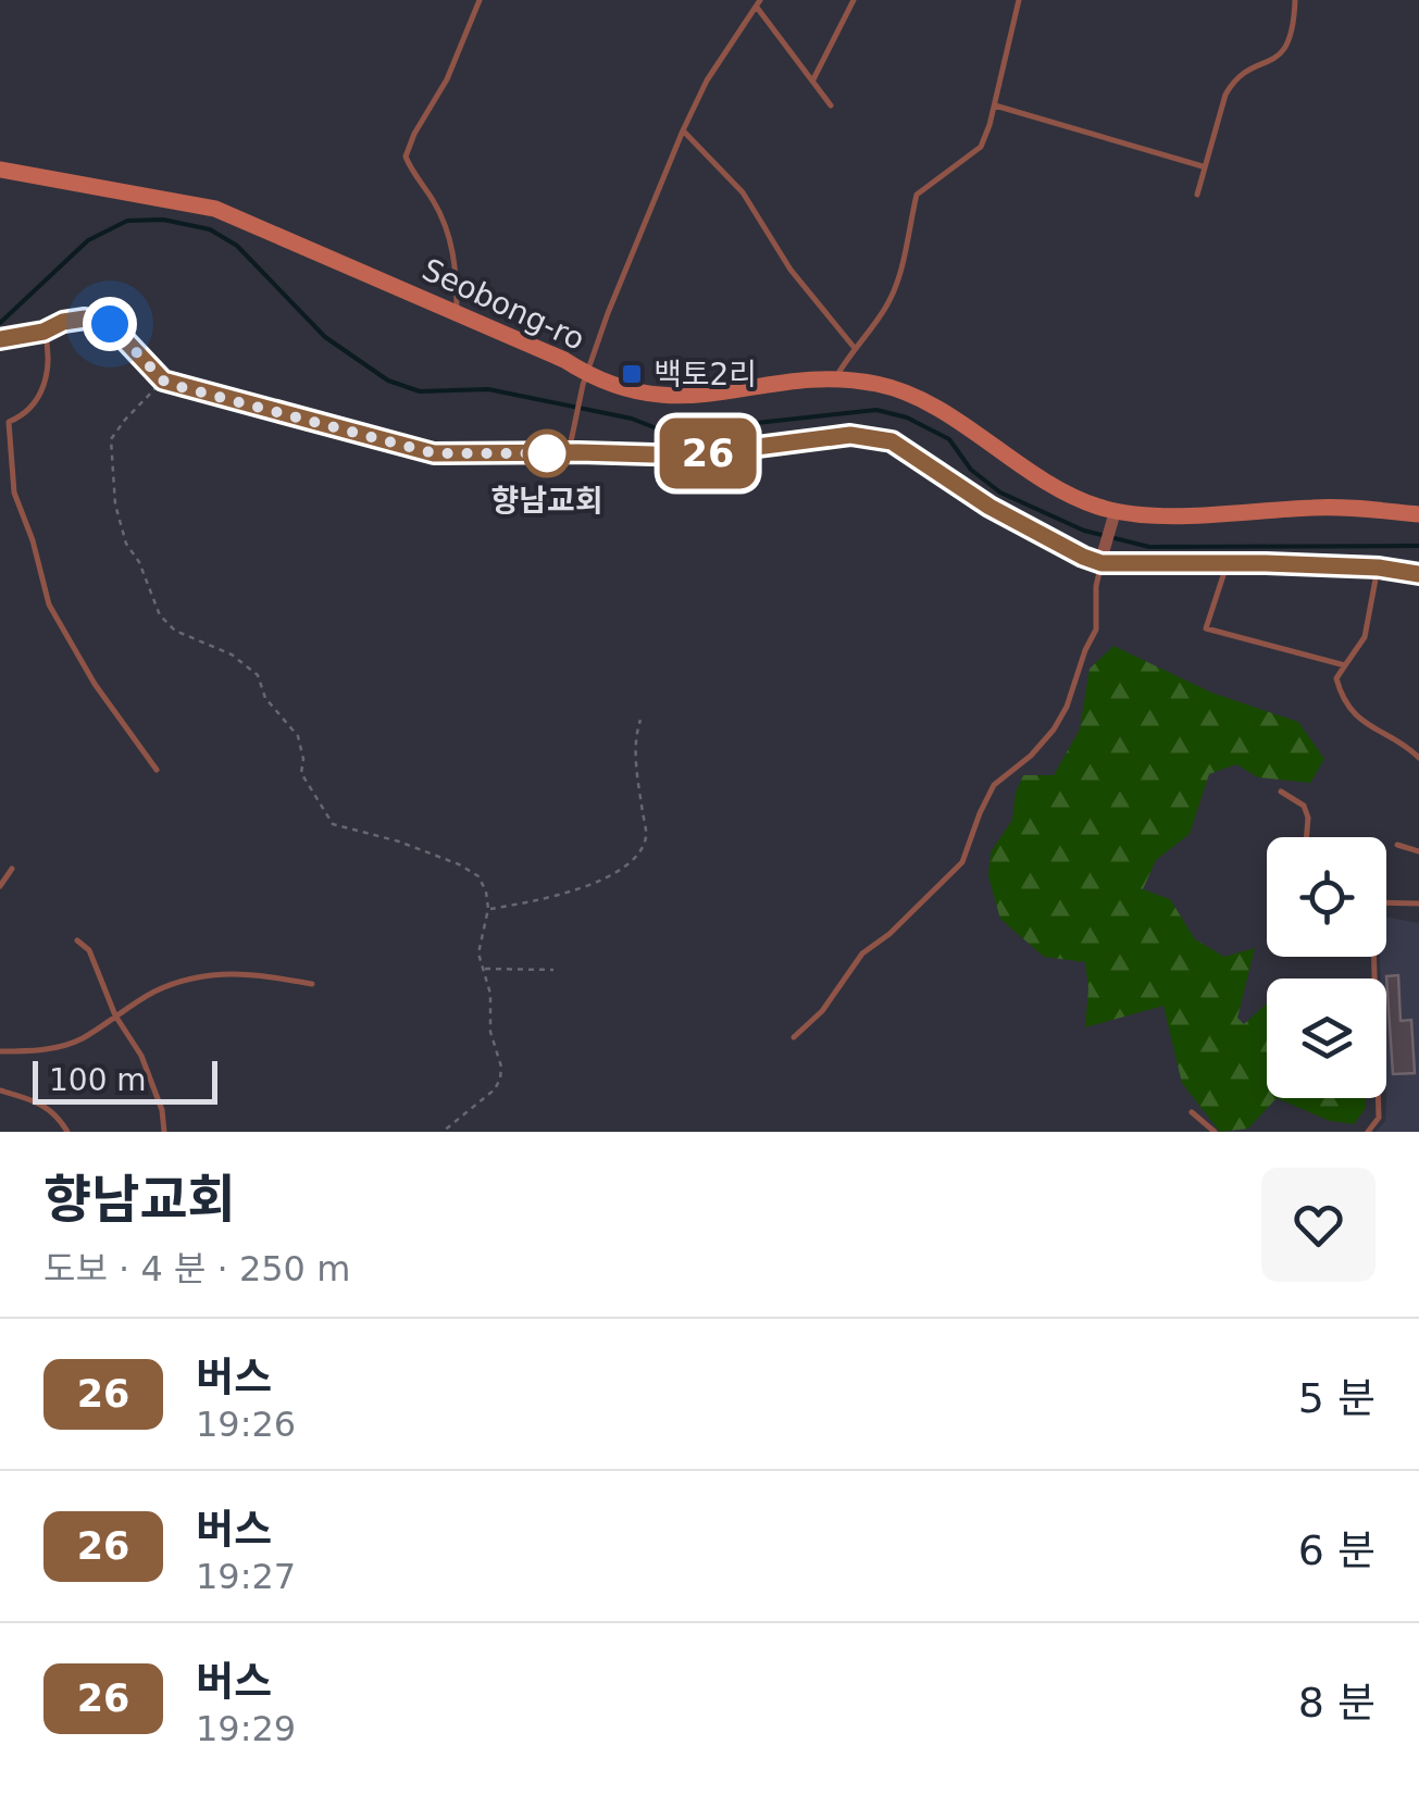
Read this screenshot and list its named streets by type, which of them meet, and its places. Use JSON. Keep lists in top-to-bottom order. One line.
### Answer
{"streets":{"main road":["Seobong-ro"]},"places":{"transit":["백토2리"],"other":["향남교회"]},"lines":["bus line 26"],"scale_bar":"100 m","page":{"on_map":"26","scale":"100 m","heading":["향남교회","도보 · 4 분 · 250 m"],"list":[{"mark":"26","name":"버스","note":"19:26","value":"5 분"},{"mark":"26","name":"버스","note":"19:27","value":"6 분"},{"mark":"26","name":"버스","note":"19:29","value":"8 분"}]}}
